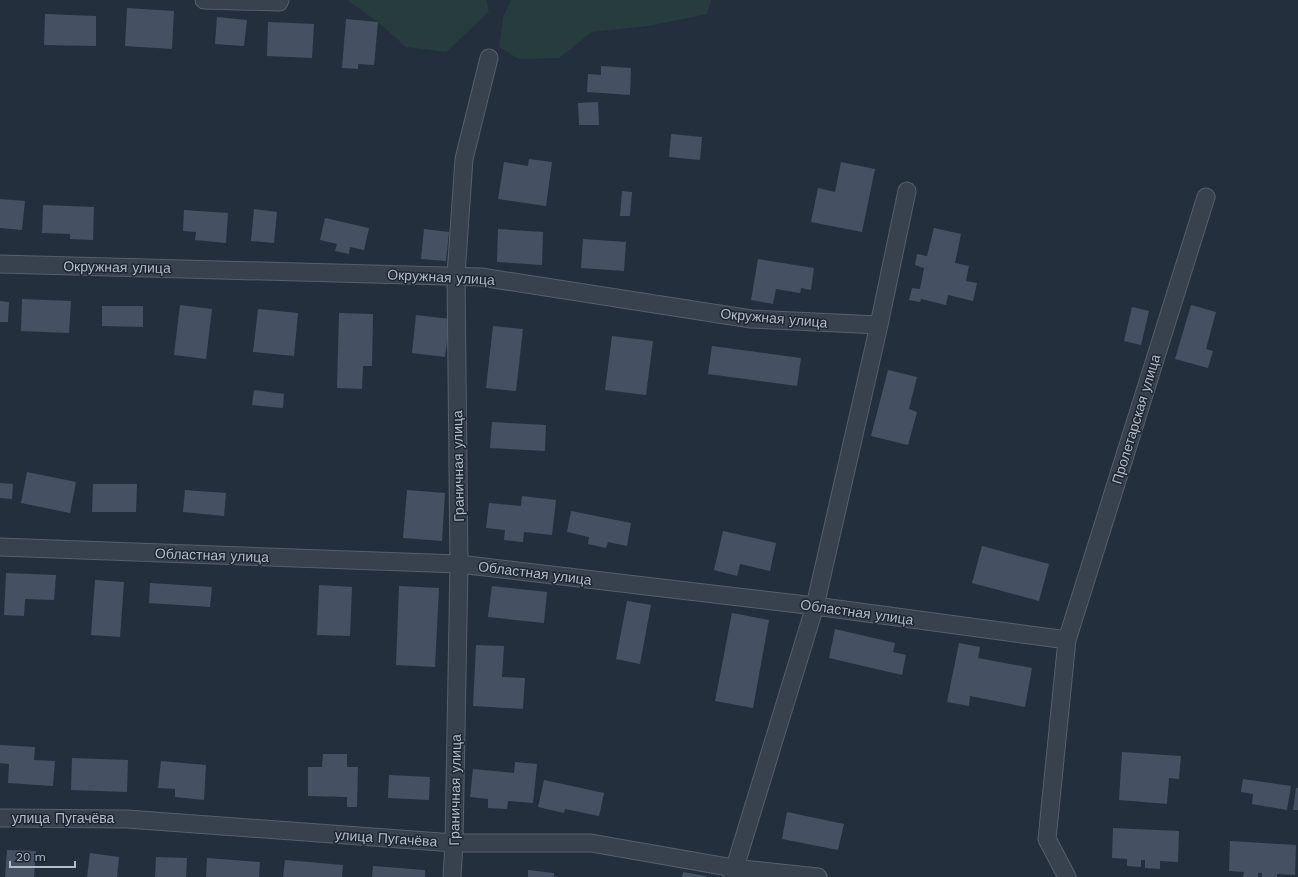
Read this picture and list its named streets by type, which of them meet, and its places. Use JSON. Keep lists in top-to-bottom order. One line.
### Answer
{"streets":{"street":["Окружная улица","Пролетарская улица","Граничная улица","Областная улица","улица Пугачёва"]},"crossings":[["Окружная улица","Граничная улица"],["Пролетарская улица","Областная улица"],["Граничная улица","Областная улица"],["Граничная улица","улица Пугачёва"]],"scale_bar":"20 m"}
